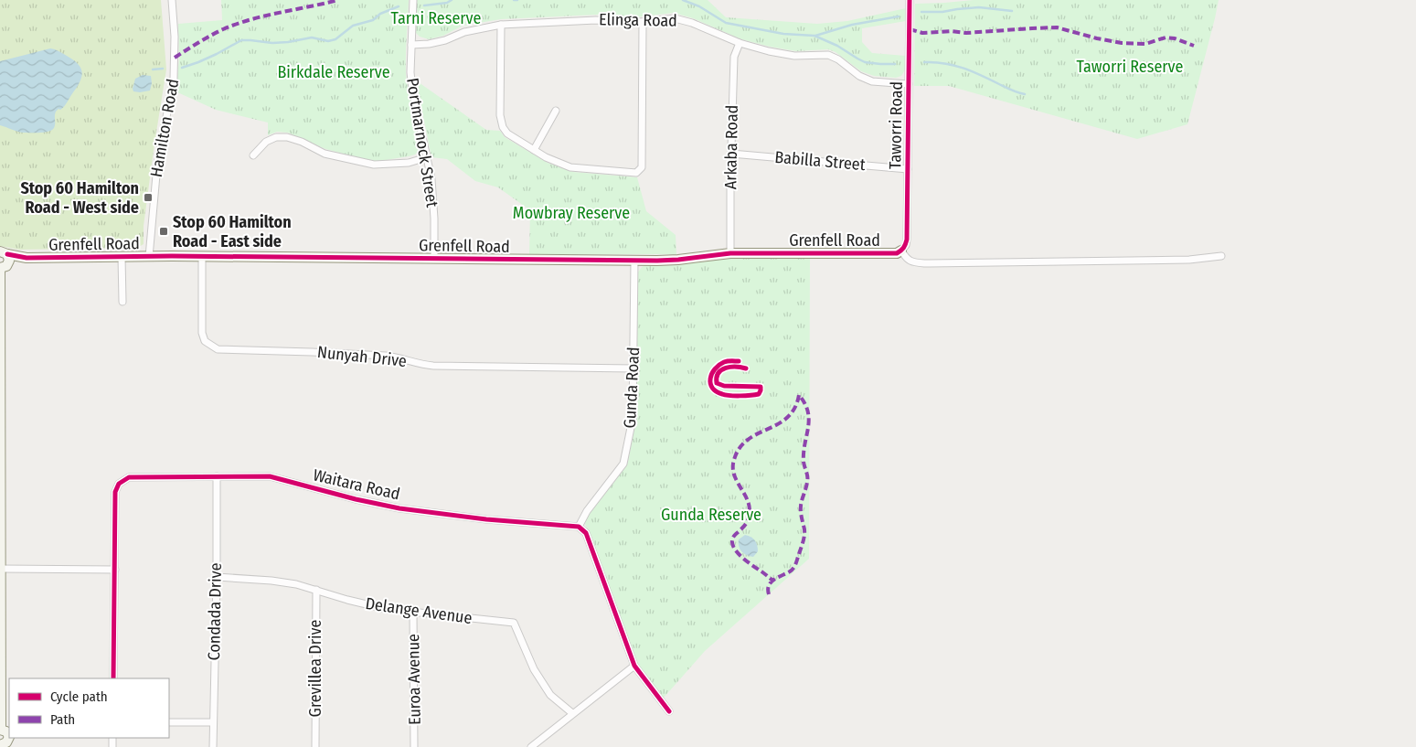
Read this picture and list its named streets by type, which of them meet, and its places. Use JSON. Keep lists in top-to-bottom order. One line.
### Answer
{"streets":{"street":["Elinga Road","Taworri Road","Hamilton Road","Portmarnock Street","Arkaba Road","Babilla Street","Grenfell Road","Nunyah Drive","Gunda Road","Waitara Road","Delange Avenue","Condada Drive","Grevillea Drive","Euroa Avenue"]},"crossings":[["Elinga Road","Taworri Road"],["Elinga Road","Portmarnock Street"],["Elinga Road","Arkaba Road"],["Taworri Road","Babilla Street"],["Taworri Road","Grenfell Road"],["Hamilton Road","Grenfell Road"],["Portmarnock Street","Grenfell Road"],["Arkaba Road","Babilla Street"],["Arkaba Road","Grenfell Road"],["Grenfell Road","Nunyah Drive"],["Grenfell Road","Gunda Road"],["Nunyah Drive","Gunda Road"],["Gunda Road","Waitara Road"],["Waitara Road","Condada Drive"],["Delange Avenue","Condada Drive"],["Delange Avenue","Grevillea Drive"],["Delange Avenue","Euroa Avenue"]],"parks":["Tarni Reserve","Taworri Reserve","Birkdale Reserve","Mowbray Reserve","Gunda Reserve"],"places":{"transit":["Stop 60 Hamilton Road - West side","Stop 60 Hamilton Road - East side"]},"legend":["Cycle path","Path"]}
